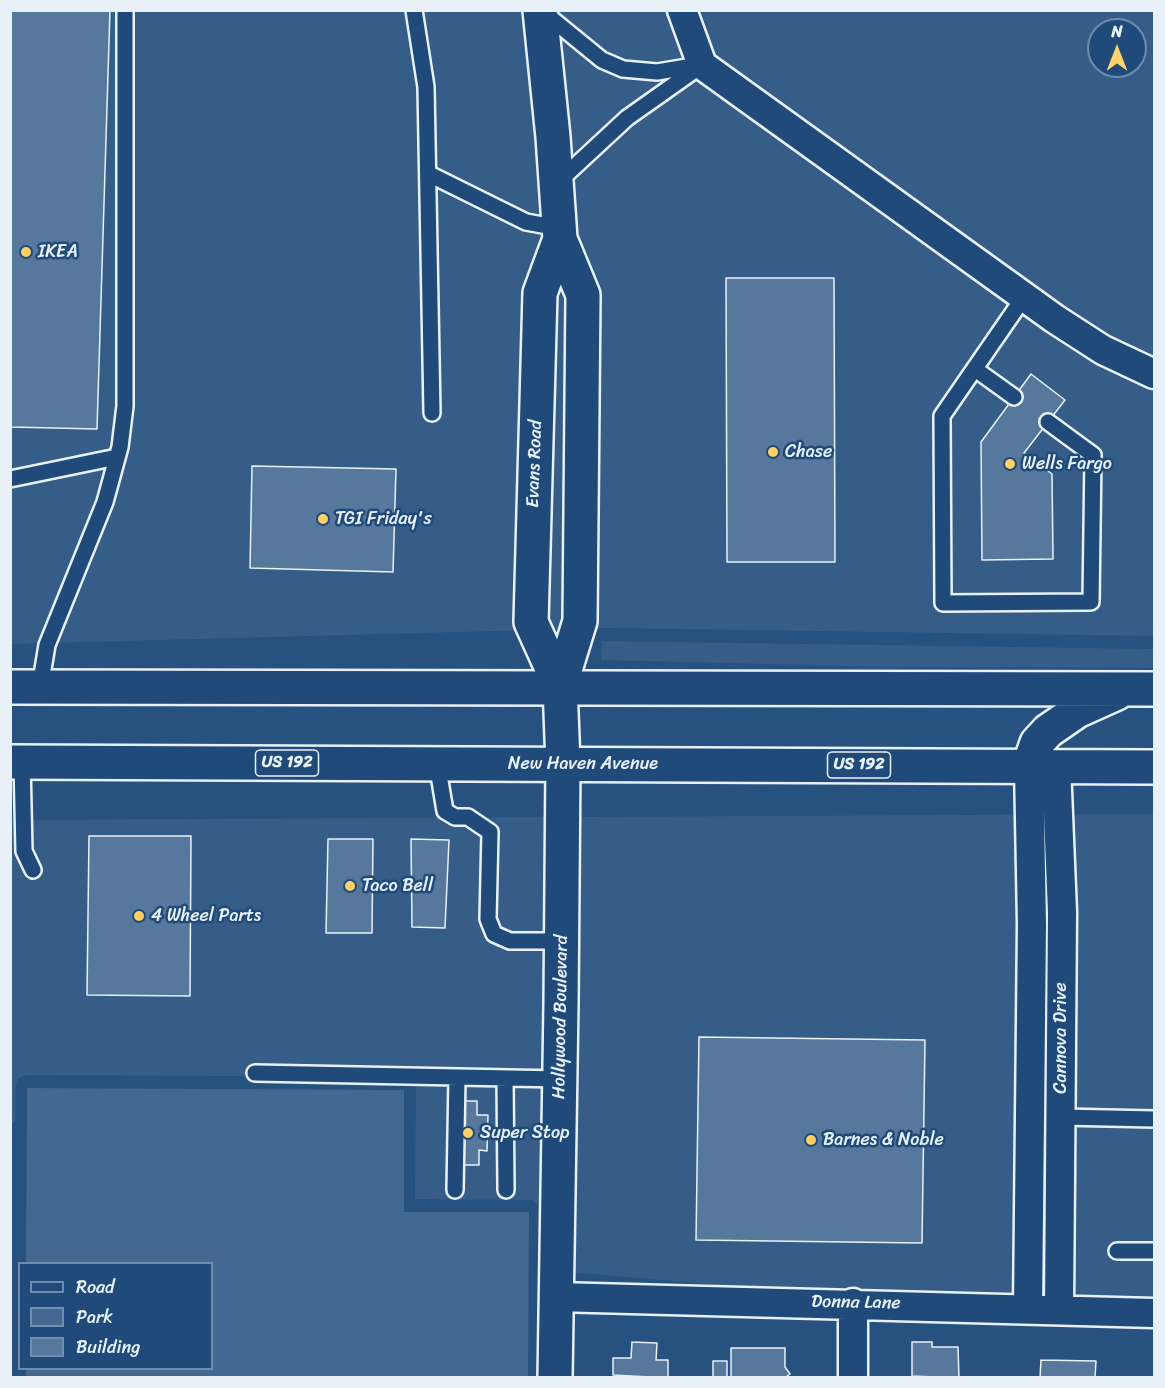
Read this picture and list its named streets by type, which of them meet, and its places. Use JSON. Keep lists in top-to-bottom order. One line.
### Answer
{"streets":{"main road":["Evans Road","US 192","New Haven Avenue","Hollywood Boulevard"],"street":["Cannova Drive","Donna Lane"]},"crossings":[["Evans Road","New Haven Avenue"],["Evans Road","Hollywood Boulevard"],["New Haven Avenue","Hollywood Boulevard"],["New Haven Avenue","Cannova Drive"],["Hollywood Boulevard","Donna Lane"],["Cannova Drive","Donna Lane"]],"places":["IKEA","Chase","Wells Fargo","TGI Friday's","Taco Bell","4 Wheel Parts","Super Stop","Barnes & Noble"],"legend":["Road","Park","Building"],"north":"top"}
